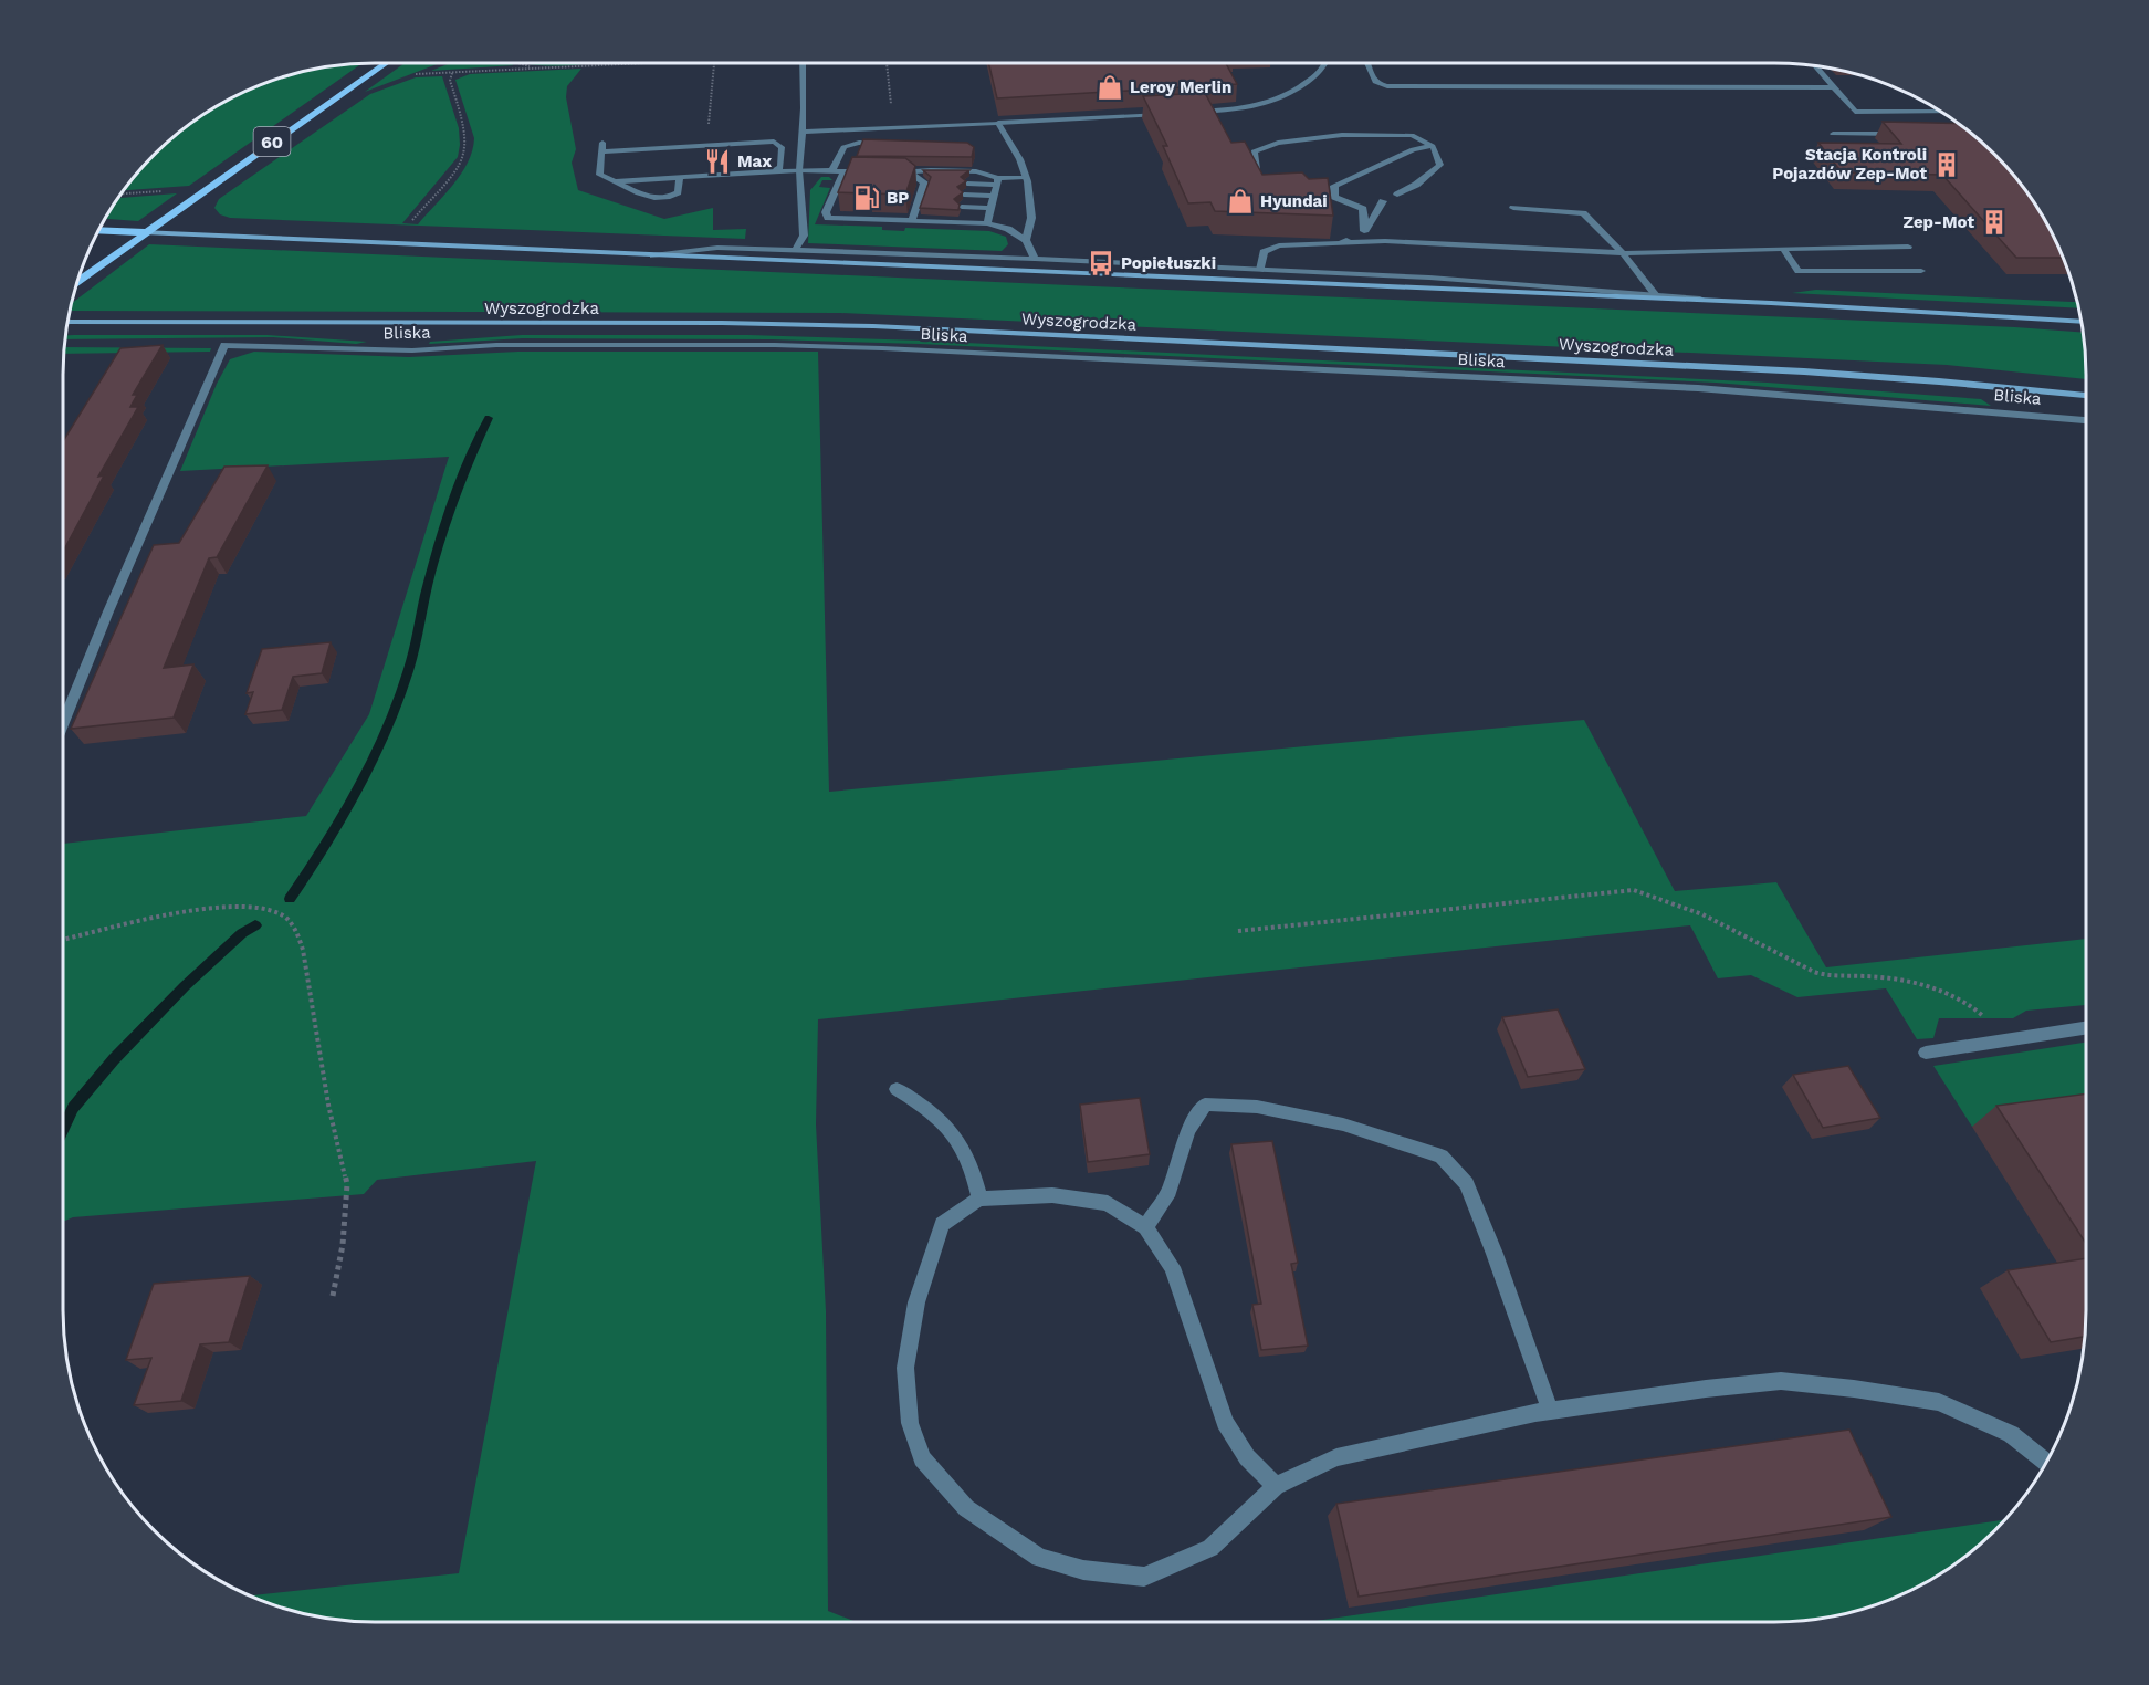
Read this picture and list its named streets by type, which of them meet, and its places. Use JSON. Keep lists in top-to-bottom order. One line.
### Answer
{"streets":{"main road":["60","Wyszogrodzka"],"street":["Bliska"]},"places":{"shop":["Leroy Merlin","Hyundai"],"restaurant":["Max"],"building":["Stacja Kontroli Pojazdów Zep-Mot","Zep-Mot"],"fuel station":["BP"],"bus stop":["Popiełuszki"]}}
